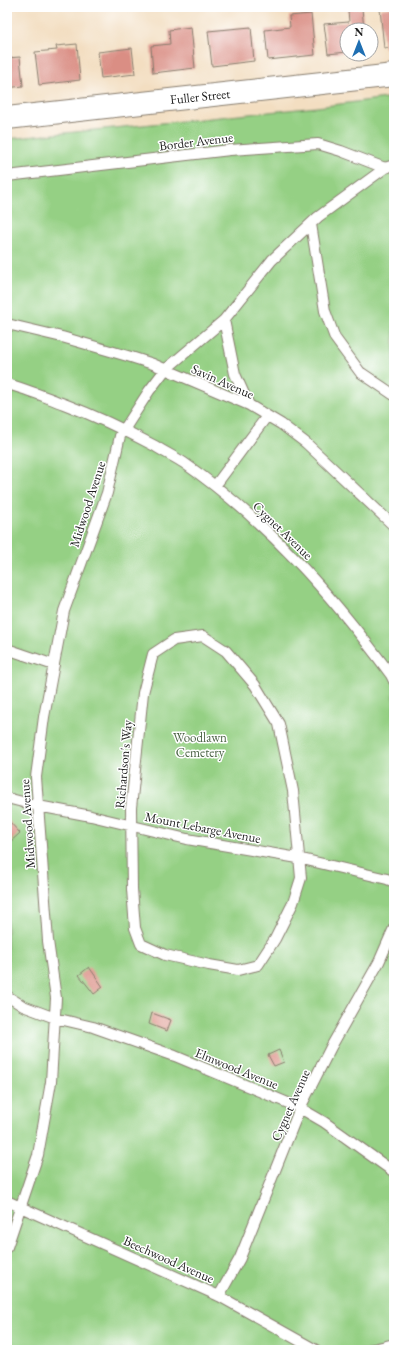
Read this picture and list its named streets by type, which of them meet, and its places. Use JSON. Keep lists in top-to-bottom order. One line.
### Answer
{"streets":{"street":["Fuller Street"],"lane":["Border Avenue","Savin Avenue","Midwood Avenue","Cygnet Avenue","Richardson's Way","Mount Lebarge Avenue","Elmwood Avenue","Beechwood Avenue"]},"crossings":[["Border Avenue","Midwood Avenue"],["Savin Avenue","Midwood Avenue"],["Midwood Avenue","Cygnet Avenue"],["Midwood Avenue","Mount Lebarge Avenue"],["Midwood Avenue","Elmwood Avenue"],["Midwood Avenue","Beechwood Avenue"],["Cygnet Avenue","Elmwood Avenue"],["Cygnet Avenue","Beechwood Avenue"],["Richardson's Way","Mount Lebarge Avenue"]],"parks":["Woodlawn Cemetery"],"north":"top"}
